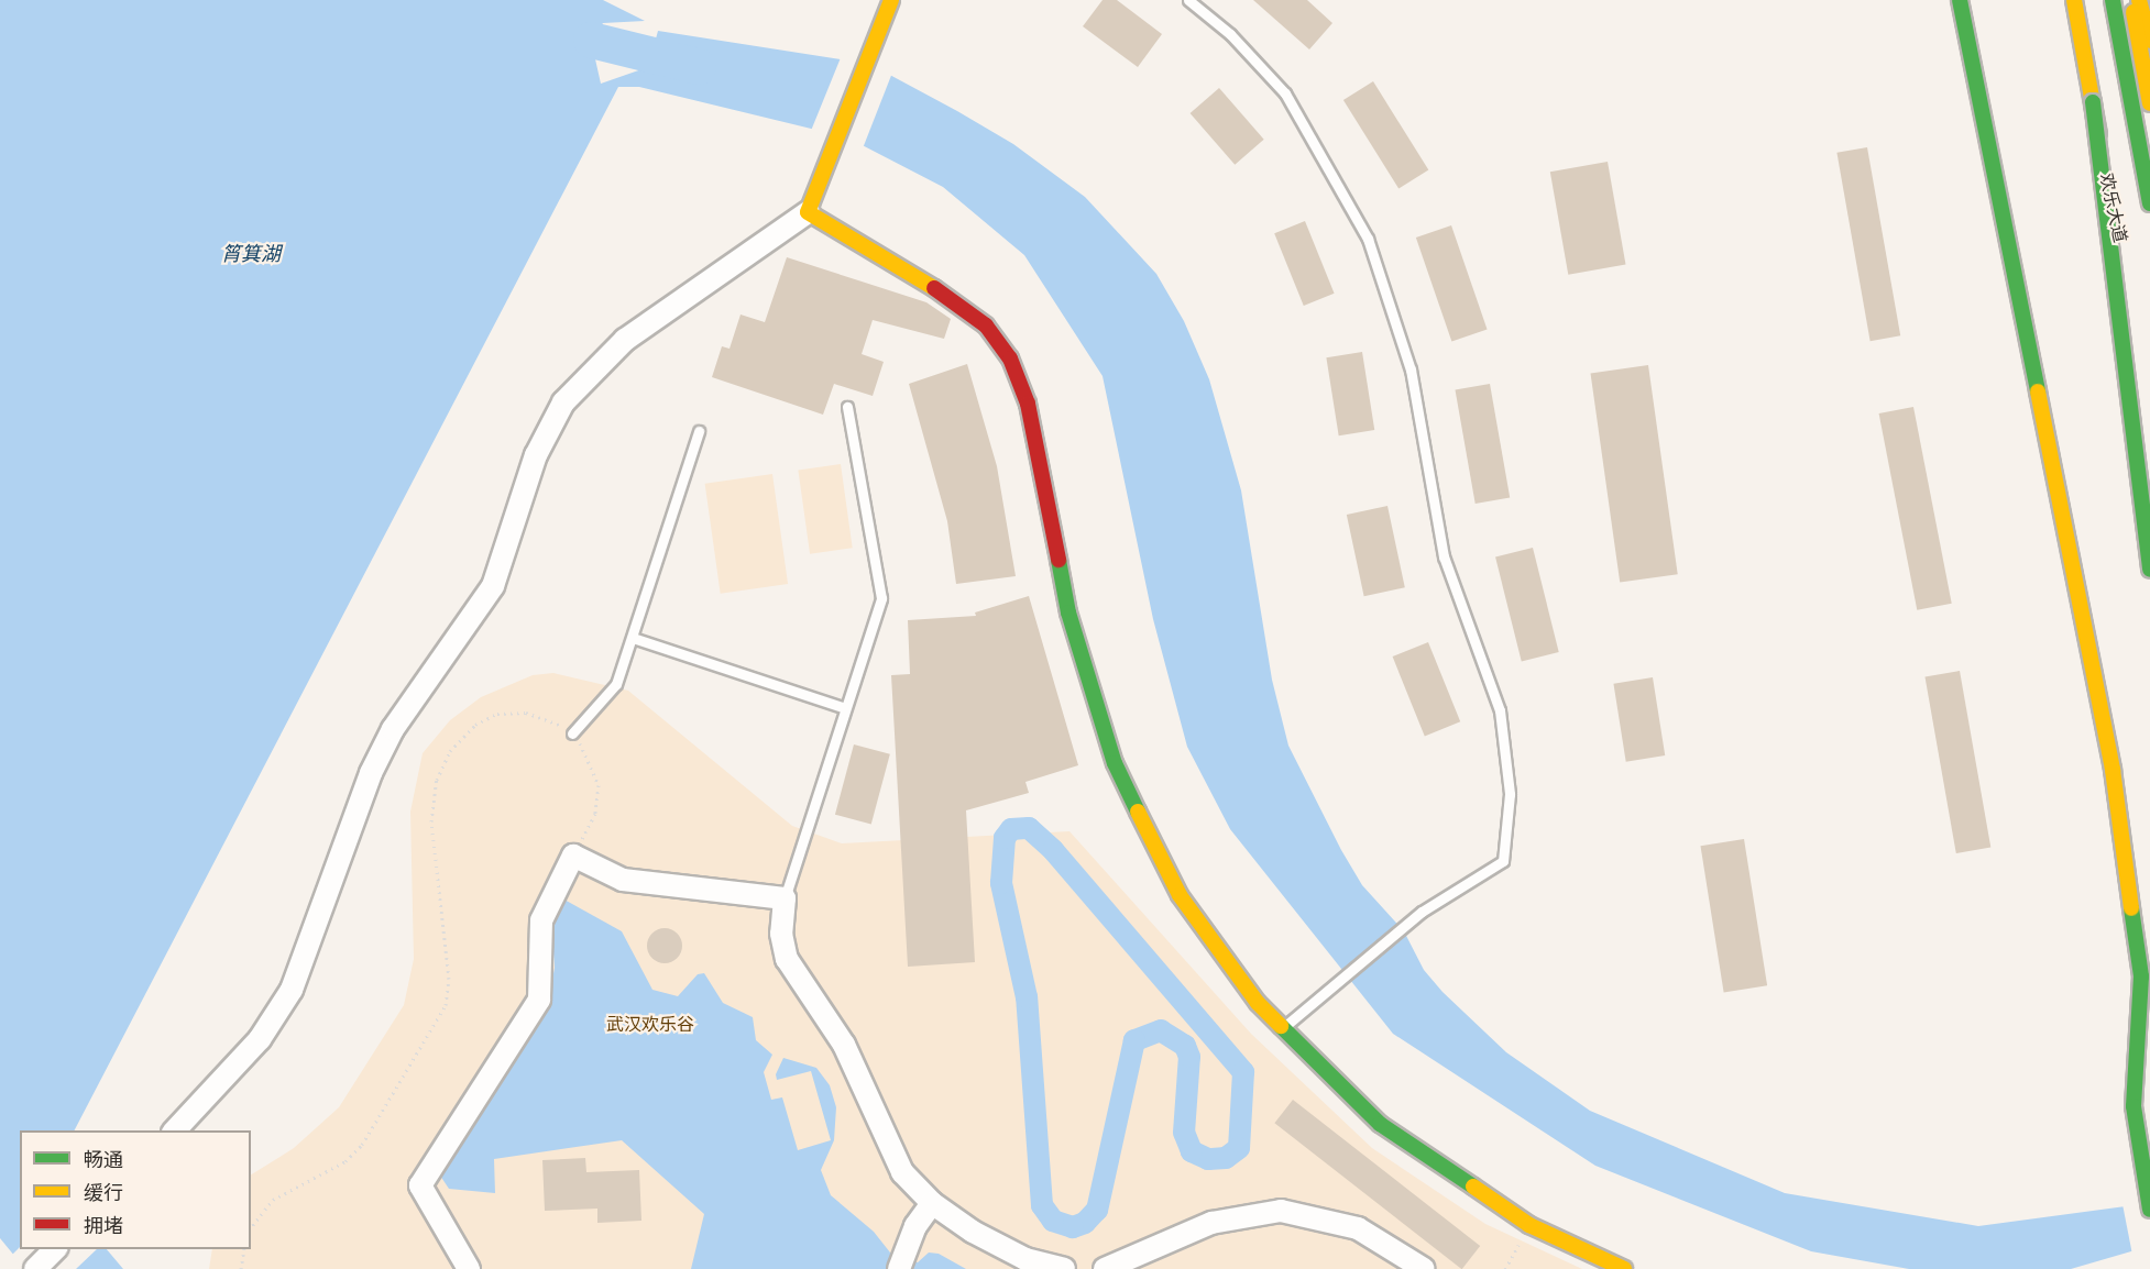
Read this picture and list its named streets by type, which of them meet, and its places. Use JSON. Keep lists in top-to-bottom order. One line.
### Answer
{"streets":{"main road":["欢乐大道"]},"water":["筲箕湖"],"parks":["武汉欢乐谷"],"legend":["畅通","缓行","拥堵"]}
